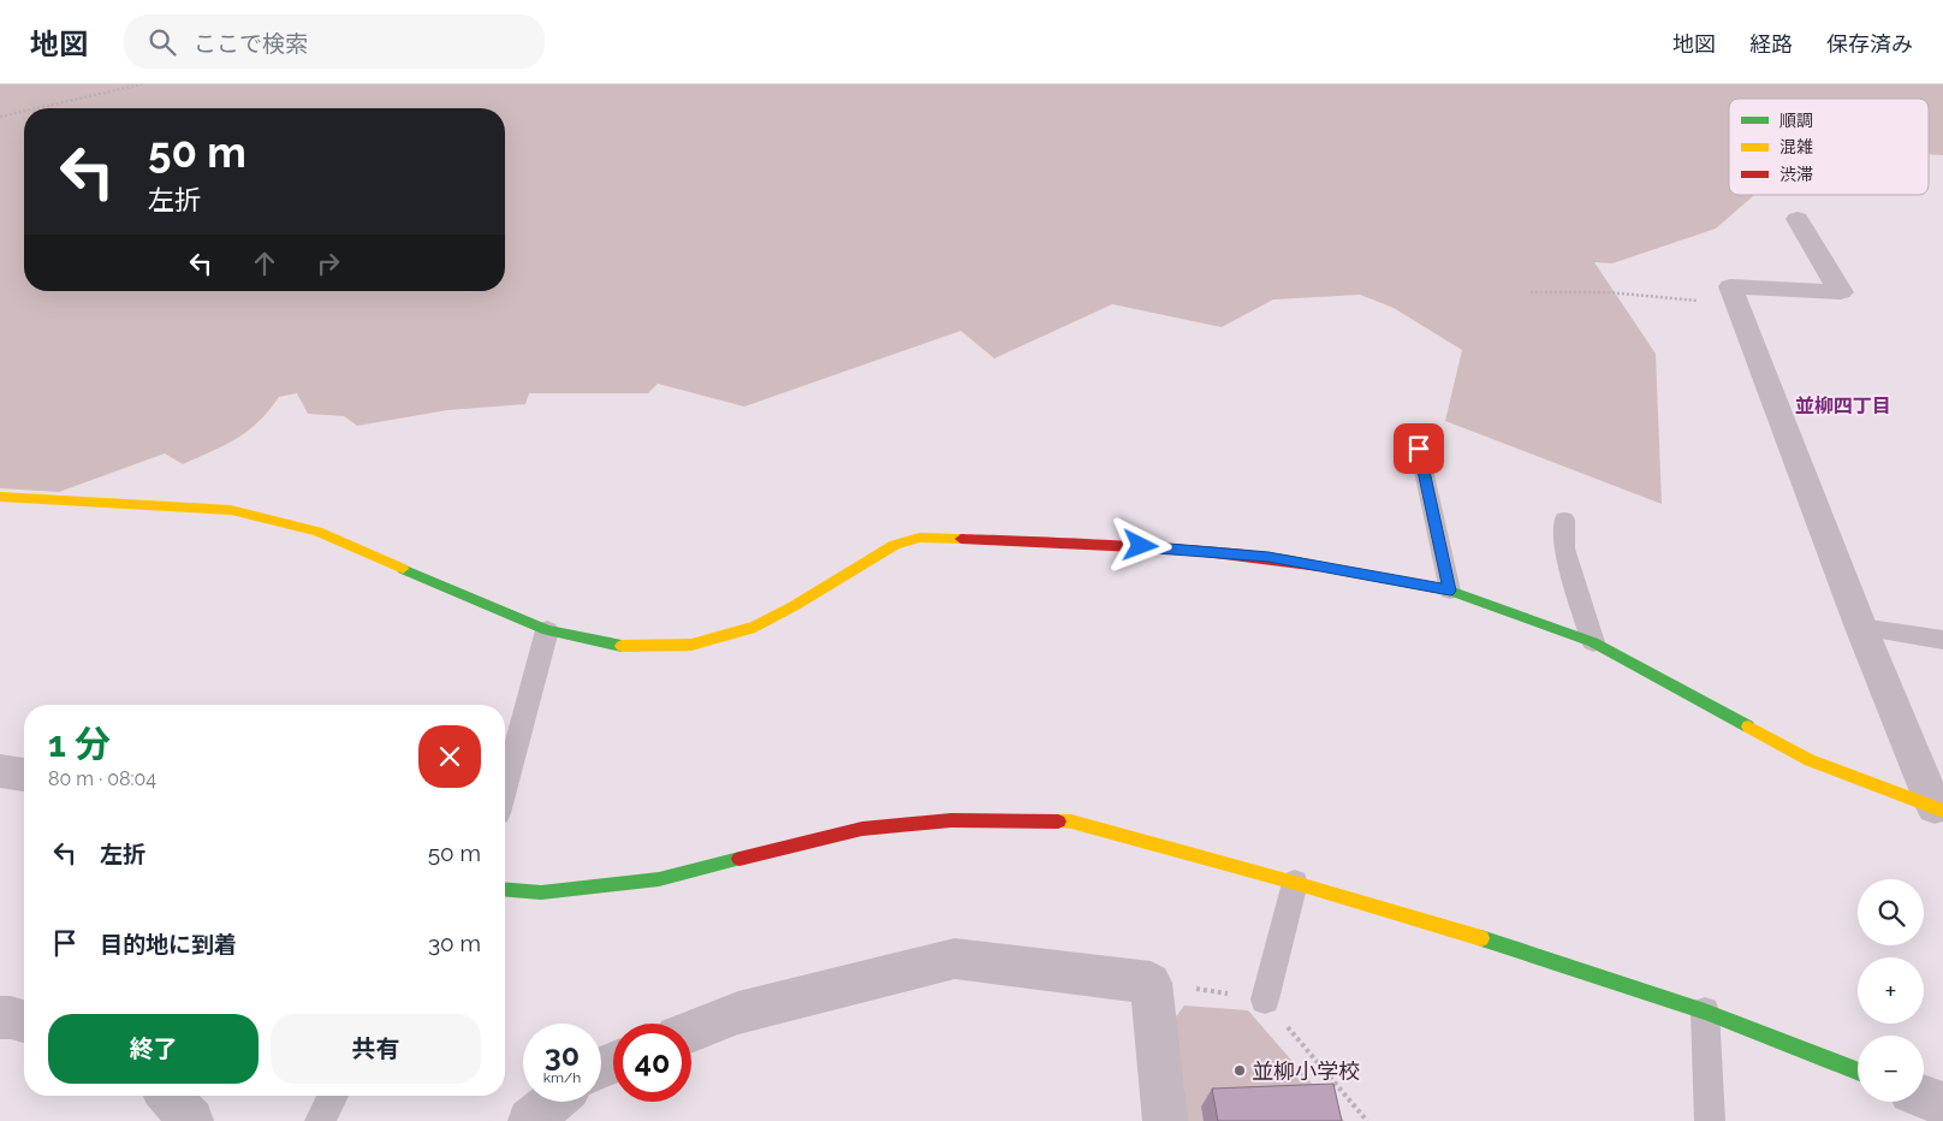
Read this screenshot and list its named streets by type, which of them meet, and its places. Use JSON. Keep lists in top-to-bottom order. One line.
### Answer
{"districts":["並柳四丁目"],"places":["並柳小学校"],"legend":["順調","混雑","渋滞"],"page":{"header":"地図","search":"ここで検索","nav":["地図","経路","保存済み"],"turn":["50 m","左折"],"heading":["1 分","80 m · 08:04"],"list":[{"name":"左折","value":"50 m"},{"name":"目的地に到着","value":"30 m"}],"map_buttons":["+","−"],"buttons":["終了","共有"],"speed":"30 km/h","limit":"40"}}
